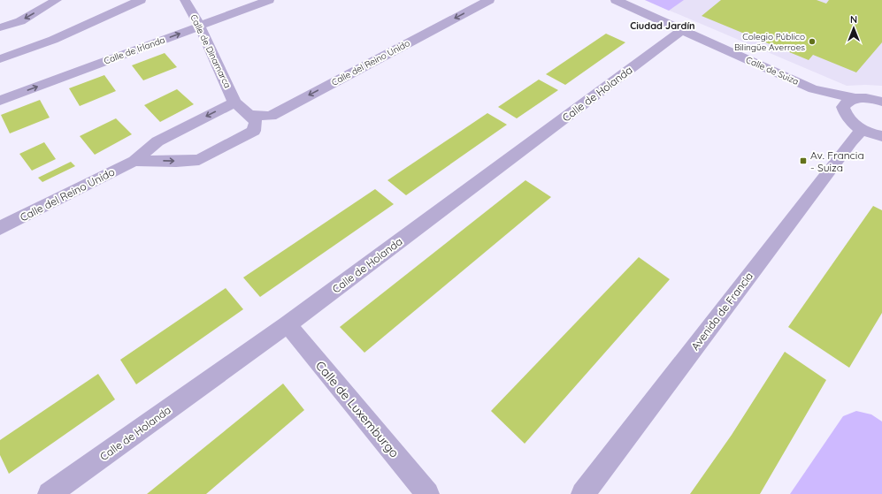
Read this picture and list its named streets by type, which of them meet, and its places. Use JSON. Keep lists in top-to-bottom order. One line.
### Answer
{"streets":{"street":["Calle de Irlanda","Calle de Dinamarca","Calle del Reino Unido","Calle de Suiza","Calle de Holanda","Avenida de Francia","Calle de Luxemburgo"]},"crossings":[["Calle de Irlanda","Calle de Dinamarca"],["Calle de Dinamarca","Calle del Reino Unido"],["Calle de Suiza","Calle de Holanda"],["Calle de Holanda","Calle de Luxemburgo"]],"districts":["Ciudad Jardín"],"places":{"other":["Colegio Público Bilingüe Averroes"],"transit":["Av. Francia - Suiza"]},"north":"top"}
